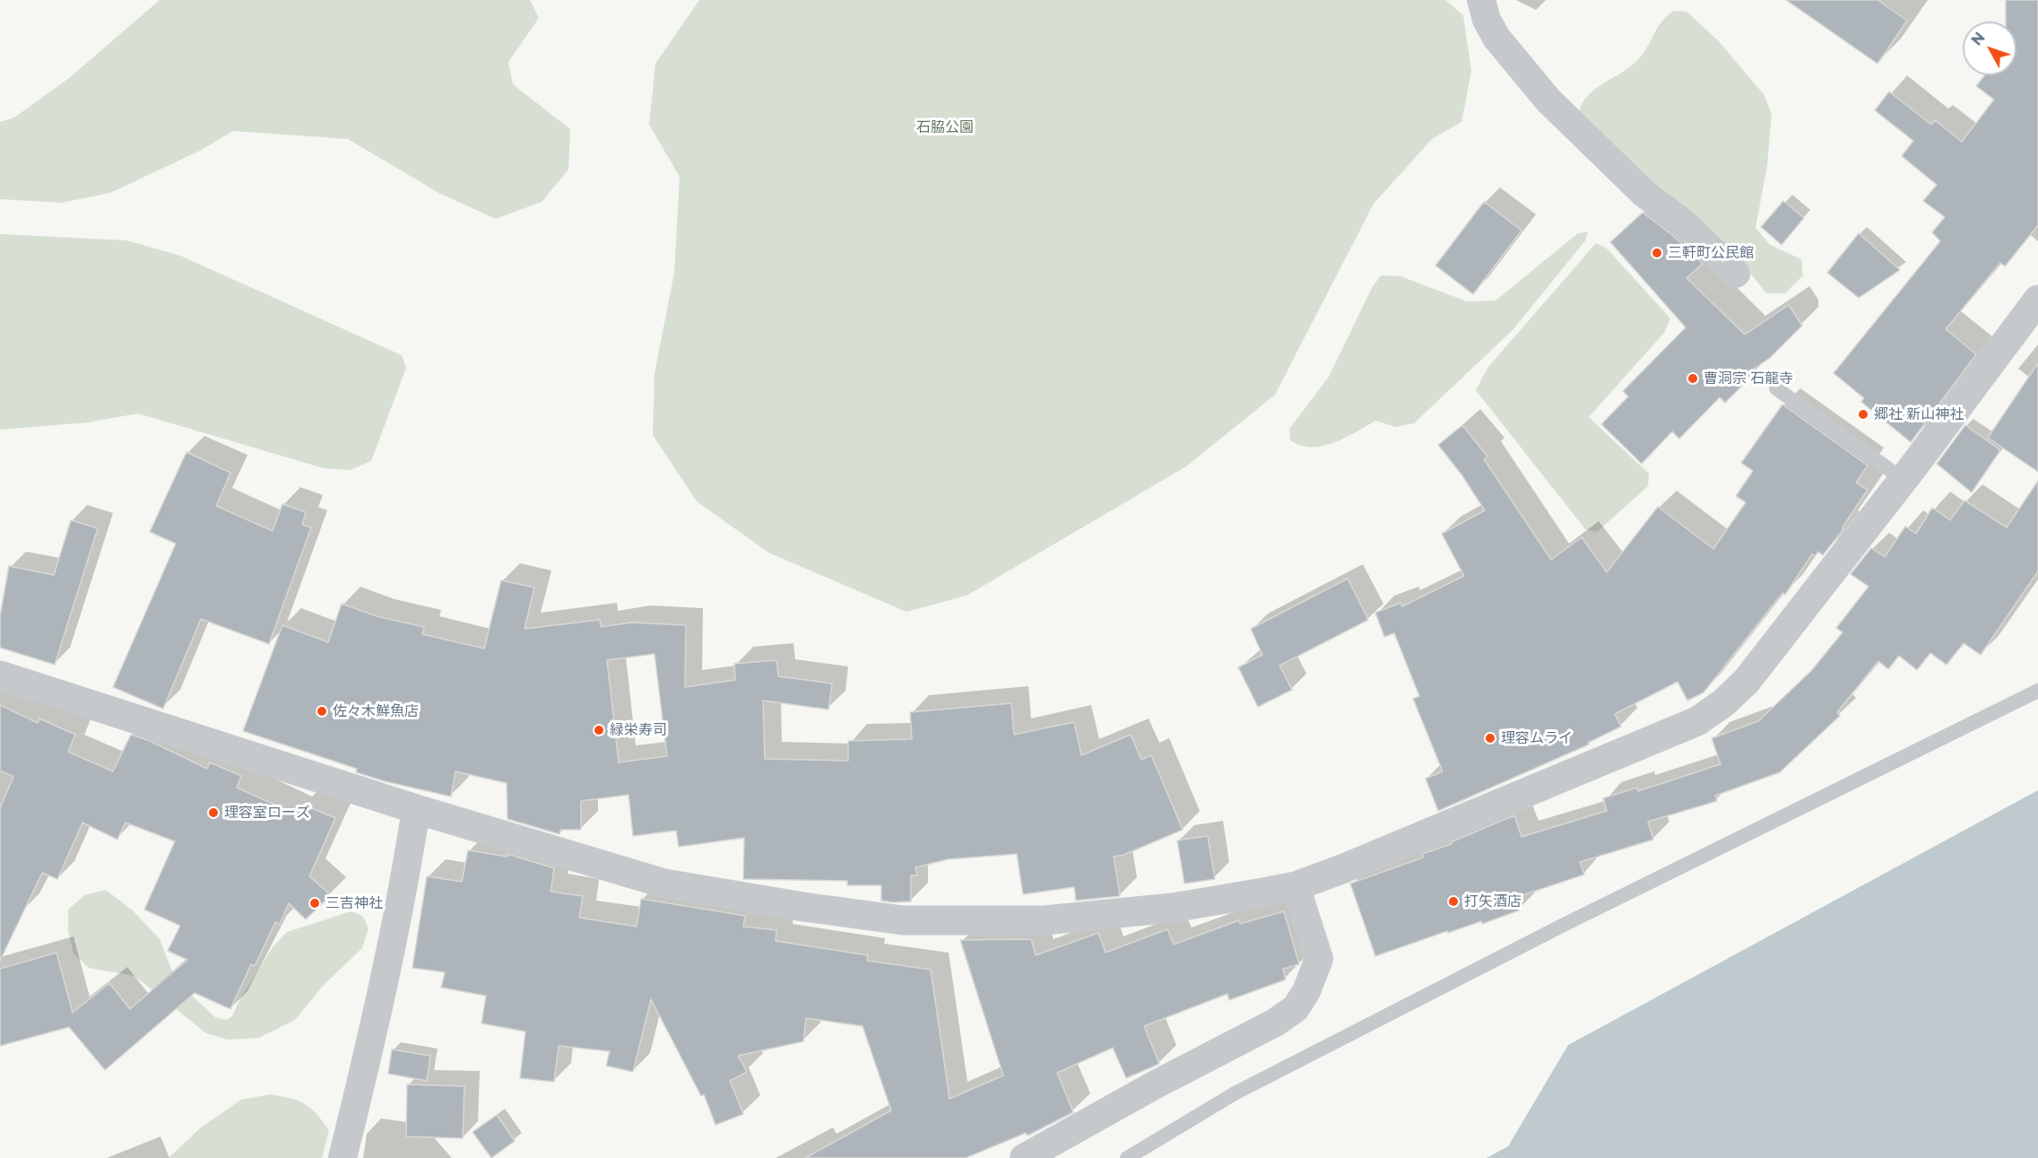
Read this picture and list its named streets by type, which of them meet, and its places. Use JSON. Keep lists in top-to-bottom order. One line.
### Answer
{"parks":["石脇公園"],"places":["三軒町公民館","曹洞宗 石龍寺","郷社 新山神社","佐々木鮮魚店","緑栄寿司","理容ムライ","理容室ローズ","打矢酒店","三吉神社"],"north":"top left"}
